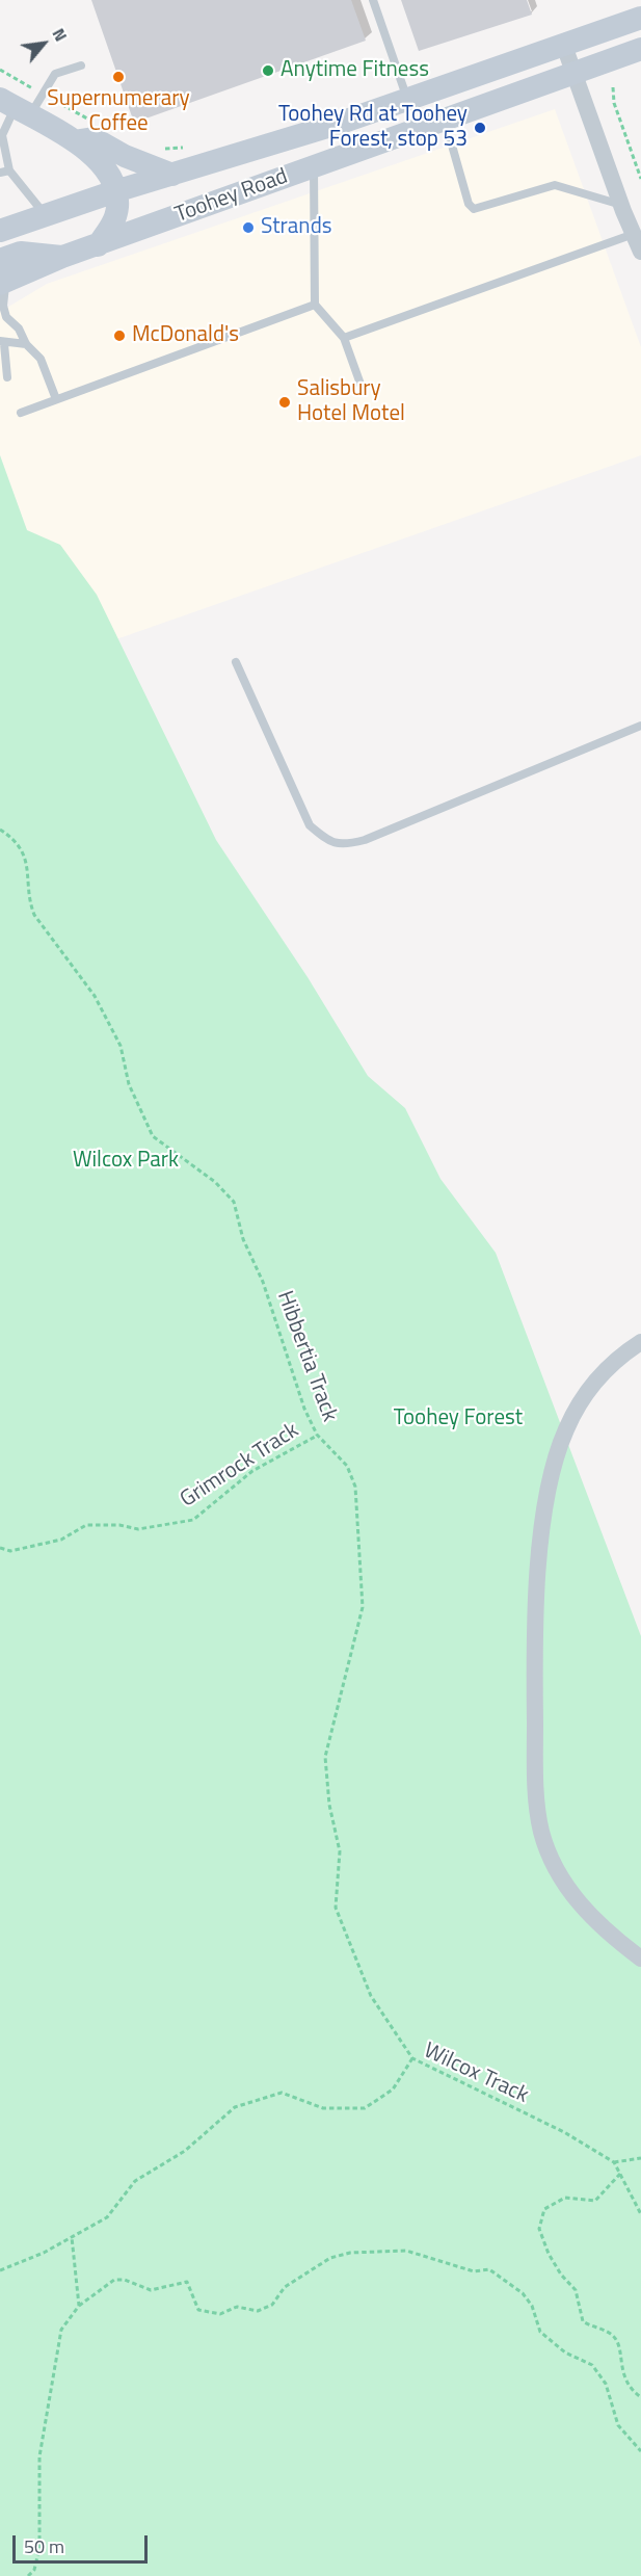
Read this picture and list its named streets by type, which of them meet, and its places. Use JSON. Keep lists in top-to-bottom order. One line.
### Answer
{"streets":{"main road":["Toohey Road"],"path":["Hibbertia Track","Grimrock Track","Wilcox Track"]},"crossings":[["Hibbertia Track","Grimrock Track"],["Hibbertia Track","Wilcox Track"]],"parks":["Wilcox Park","Toohey Forest"],"places":["Anytime Fitness","Supernumerary Coffee","Toohey Rd at Toohey Forest, stop 53","Strands","McDonald's","Salisbury Hotel Motel"],"scale_bar":"50 m","north":"top right"}
